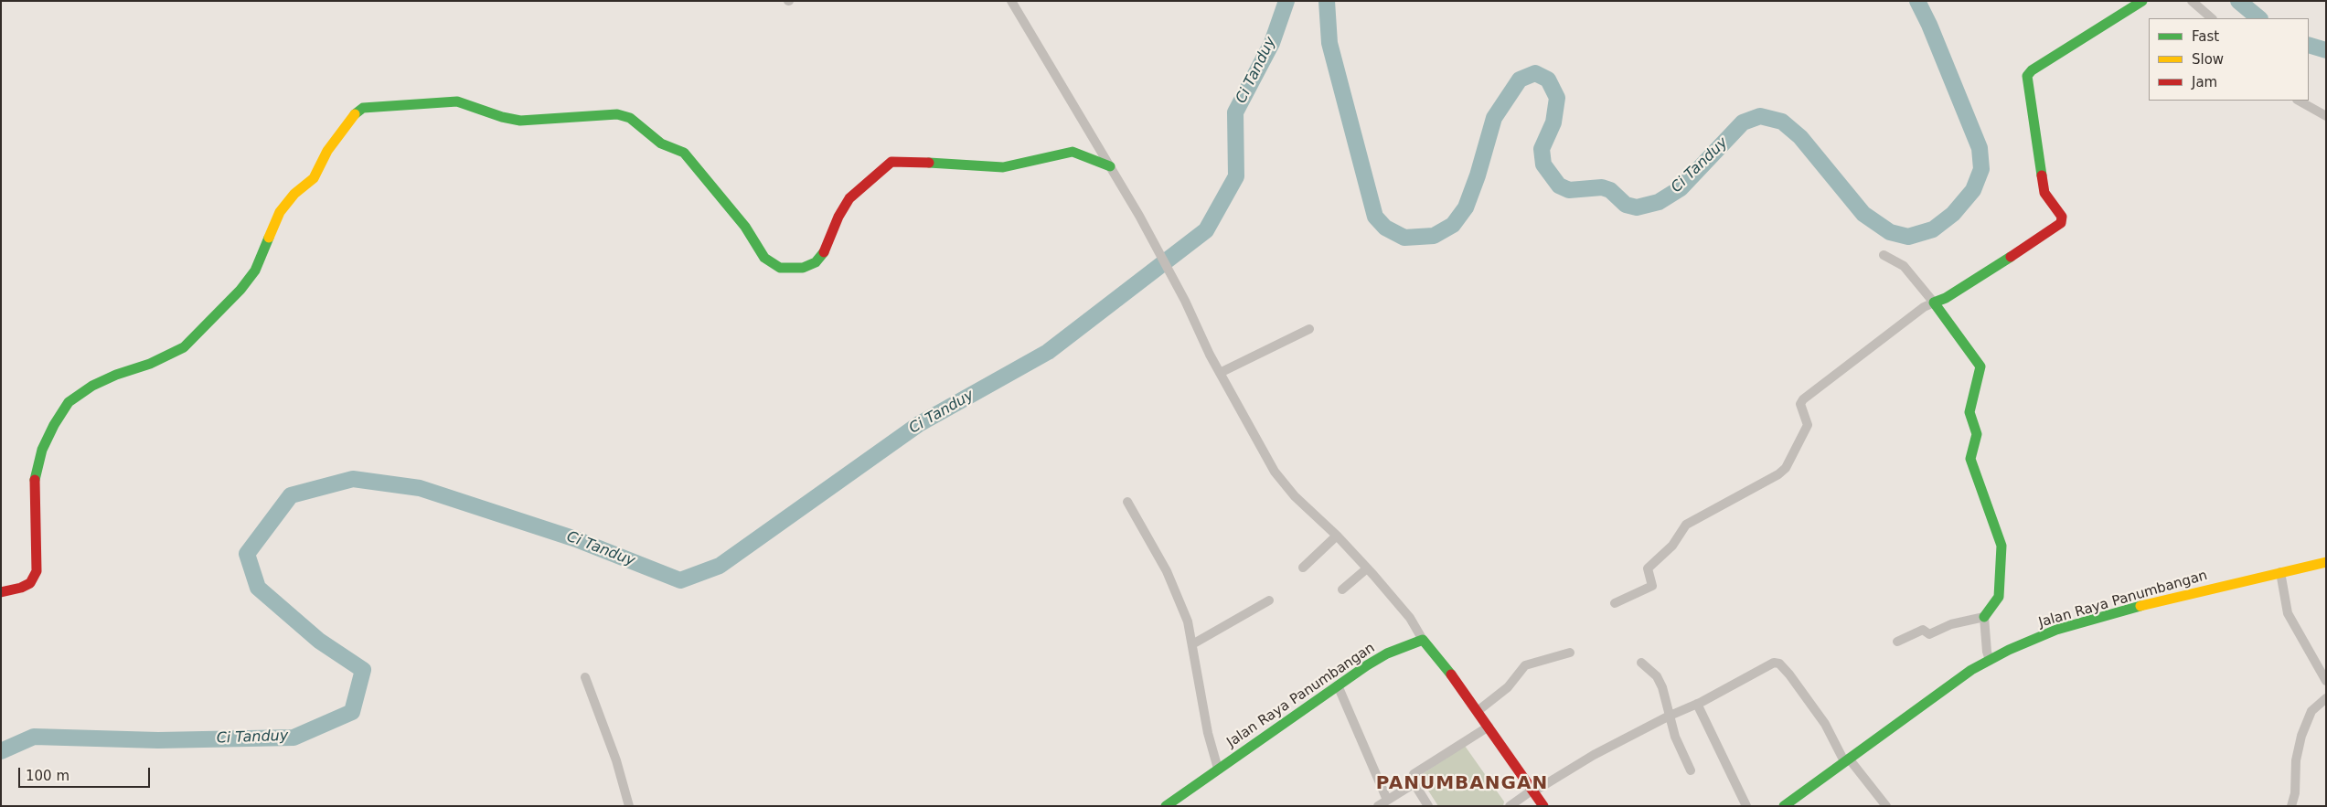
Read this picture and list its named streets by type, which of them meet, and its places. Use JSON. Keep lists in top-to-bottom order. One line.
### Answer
{"streets":{"street":["Jalan Raya Panumbangan"]},"districts":["PANUMBANGAN"],"water":["Ci Tanduy"],"legend":["Fast","Slow","Jam"],"scale_bar":"100 m"}
